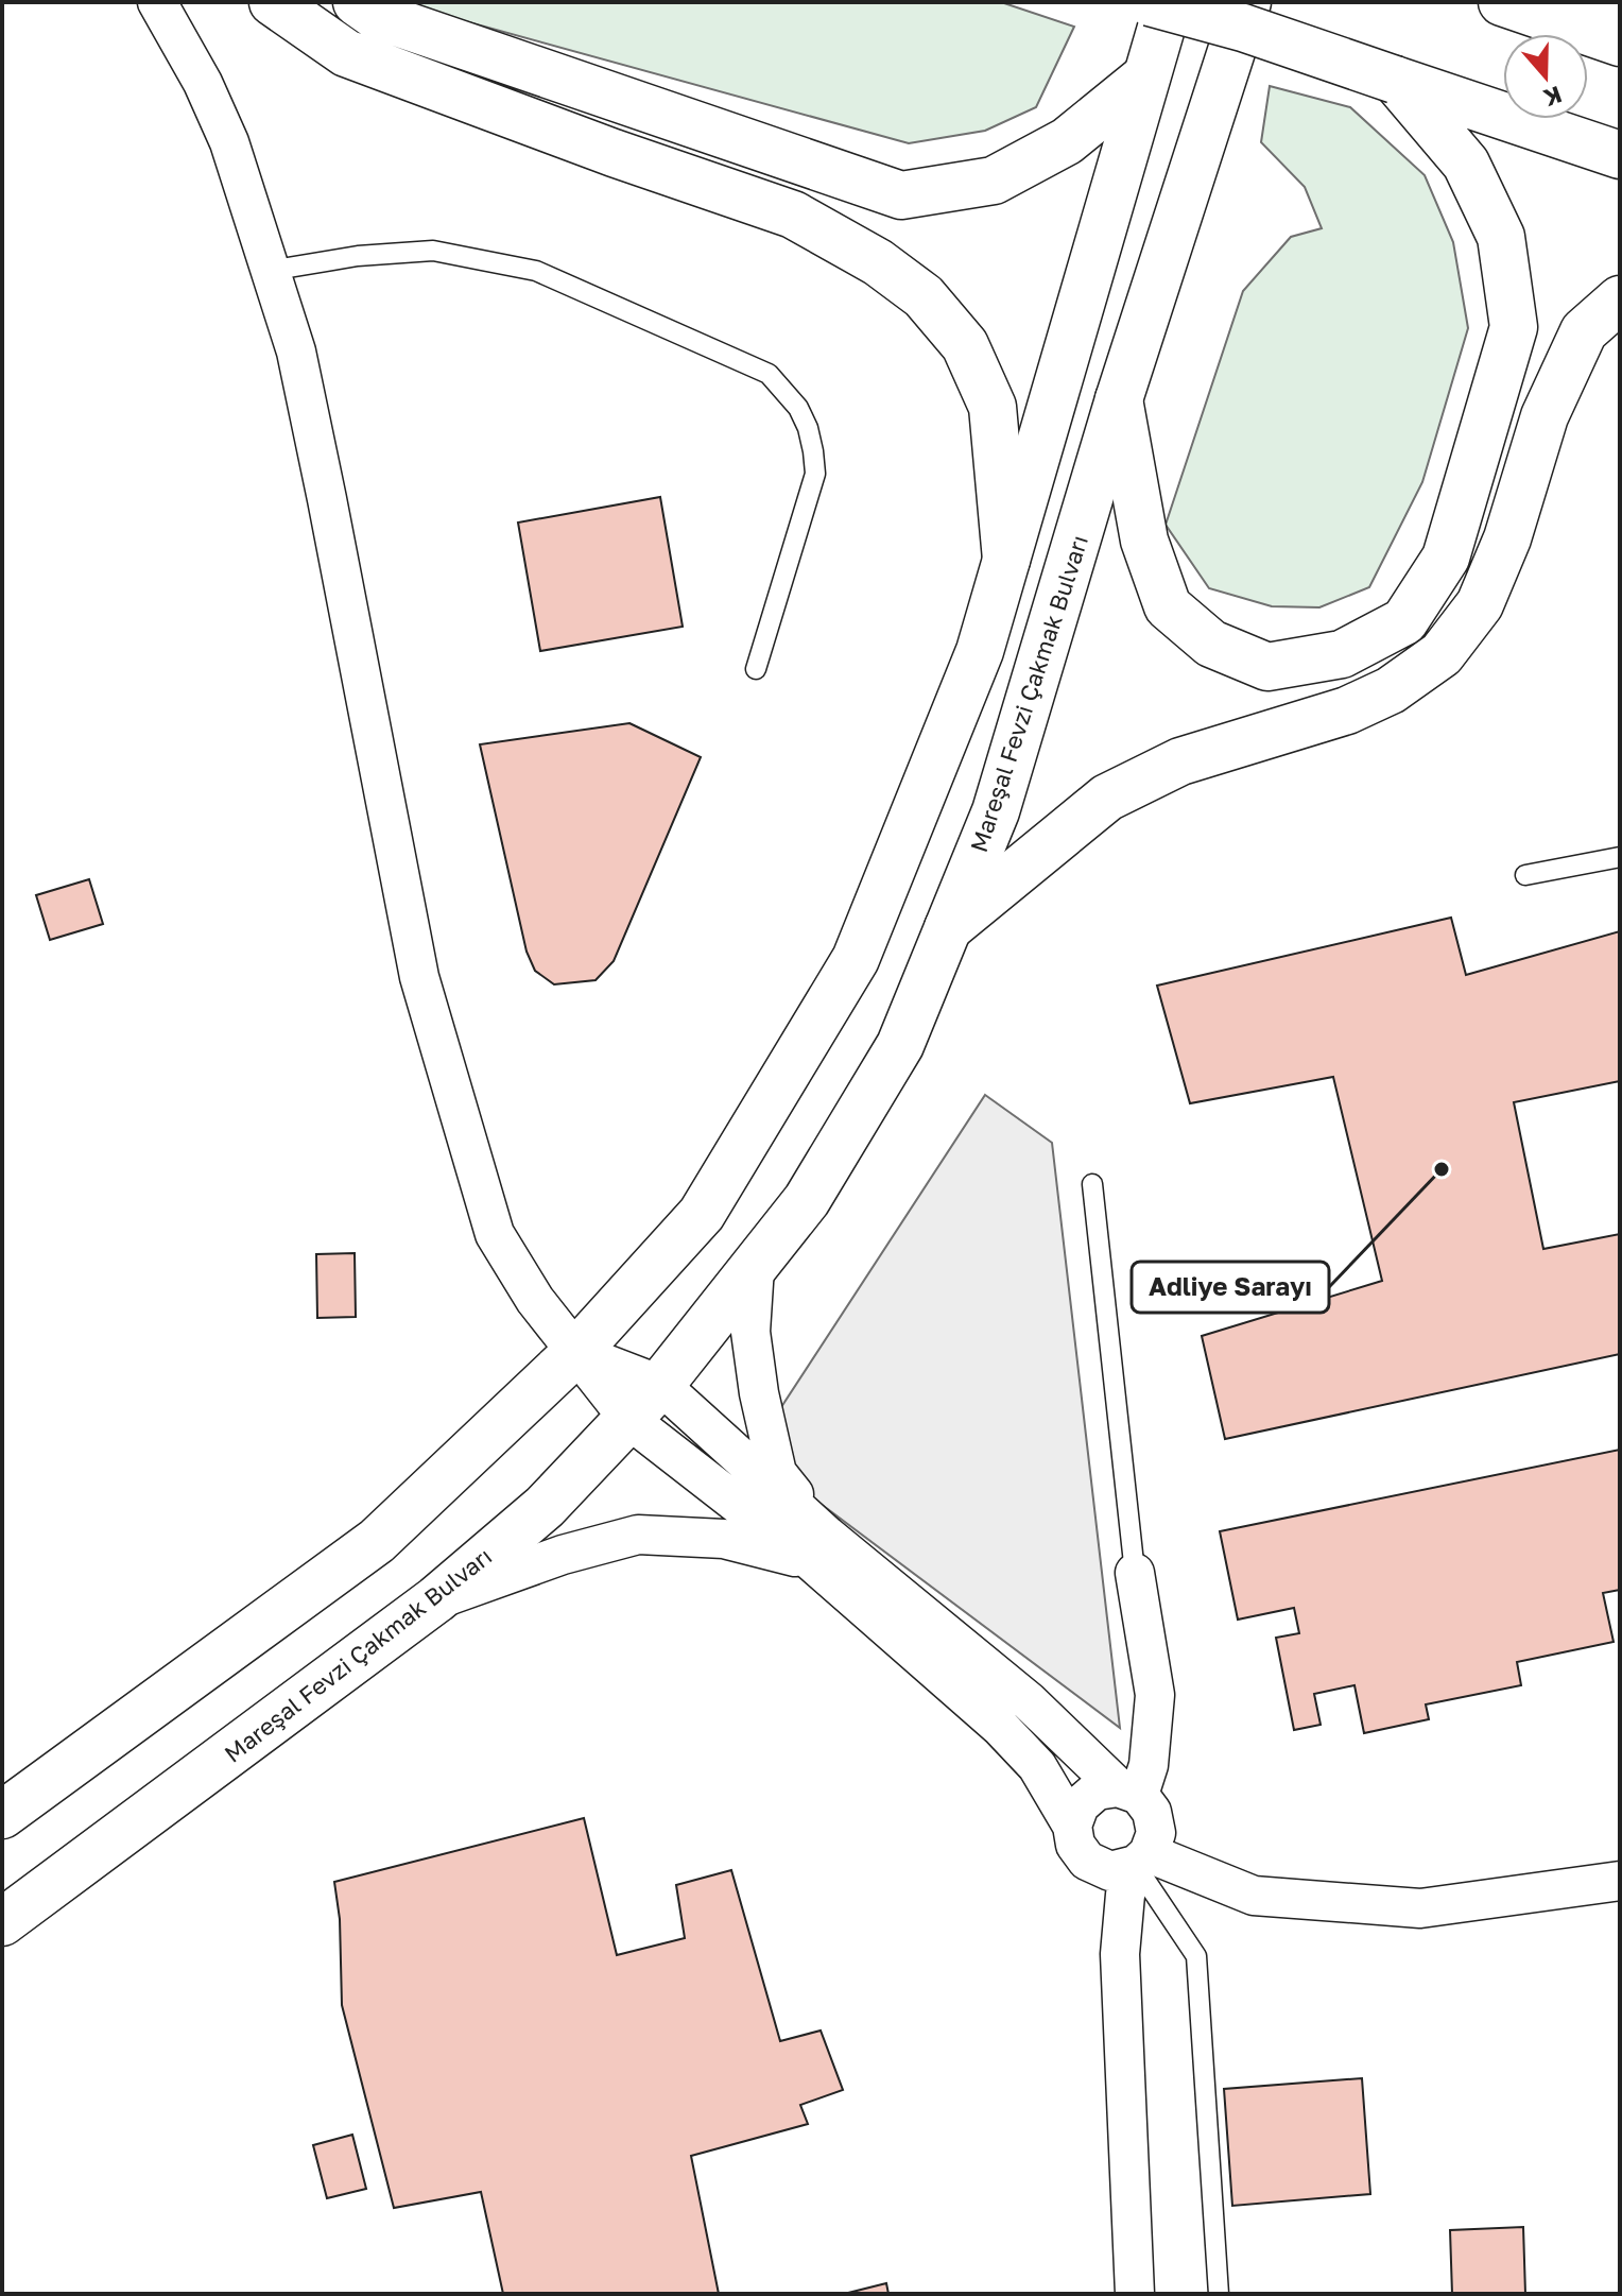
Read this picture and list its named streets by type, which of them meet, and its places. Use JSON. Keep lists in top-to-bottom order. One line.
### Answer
{"streets":{"main road":["Mareşal Fevzi Çakmak Bulvarı"]},"places":["Adliye Sarayı"],"north":"bottom"}
